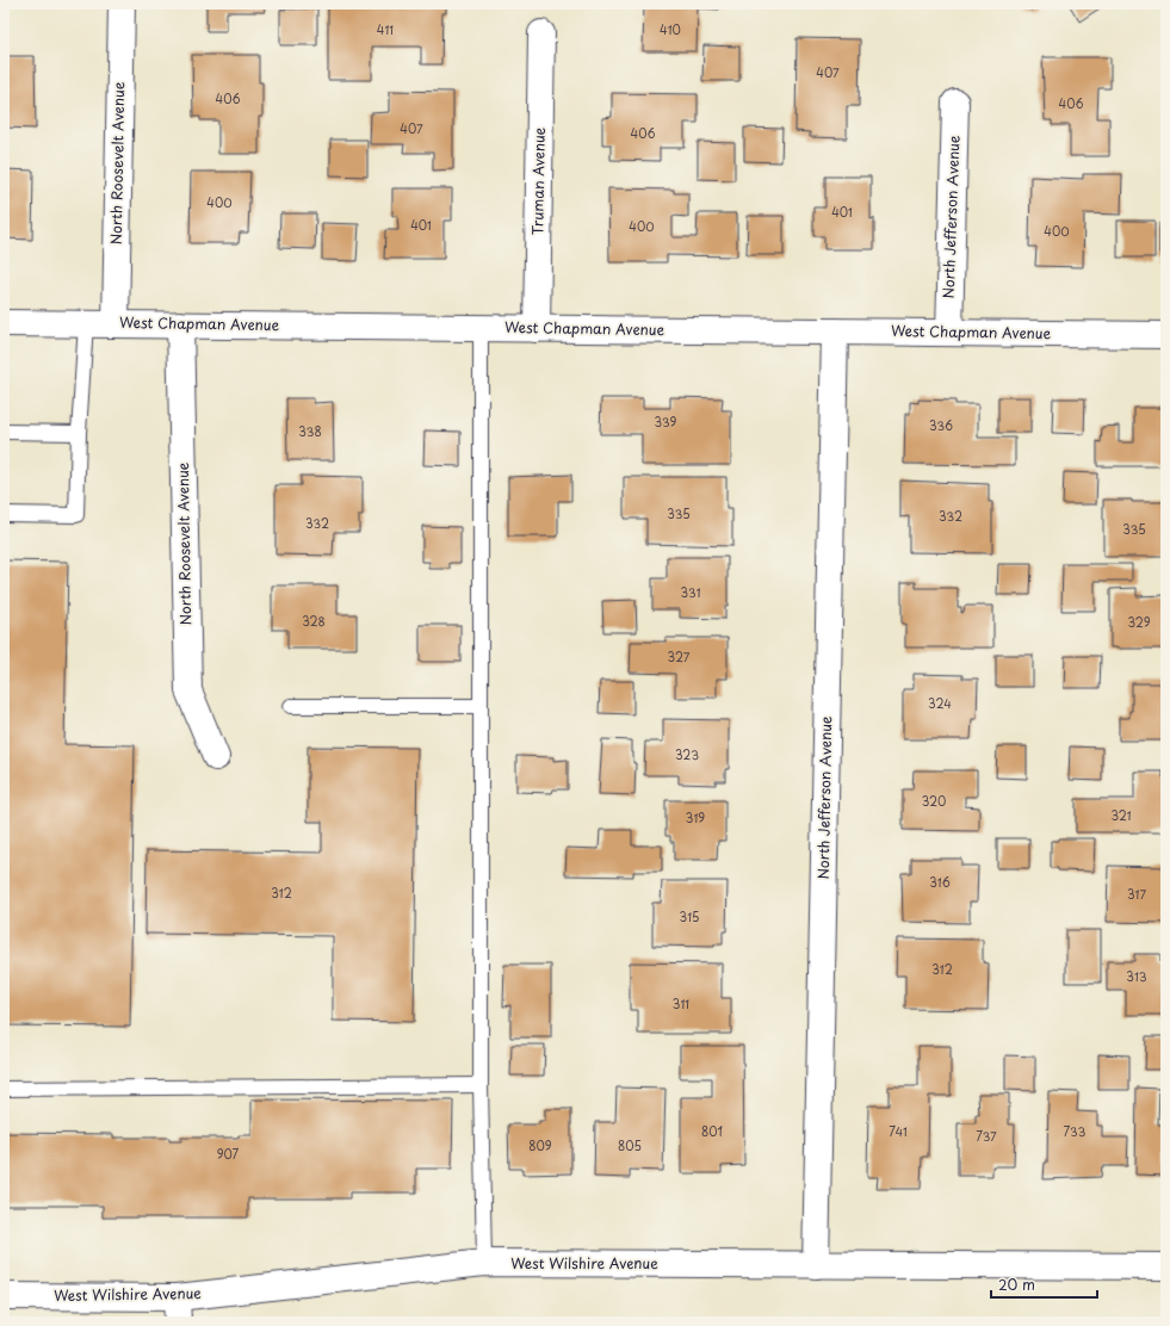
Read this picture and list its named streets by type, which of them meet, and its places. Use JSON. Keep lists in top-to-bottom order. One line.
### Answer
{"streets":{"street":["North Roosevelt Avenue","Truman Avenue","North Jefferson Avenue","West Chapman Avenue","West Wilshire Avenue"]},"crossings":[["North Roosevelt Avenue","West Chapman Avenue"],["Truman Avenue","West Chapman Avenue"],["North Jefferson Avenue","West Chapman Avenue"],["North Jefferson Avenue","West Wilshire Avenue"]],"house_numbers":["411","410","407","406","406","407","406","400","401","401","400","400","339","336","338","335","332","332","335","331","328","329","327","324","323","320","321","319","316","312","317","315","312","313","311","801","741","733","737","809","805","907"],"scale_bar":"20 m"}
